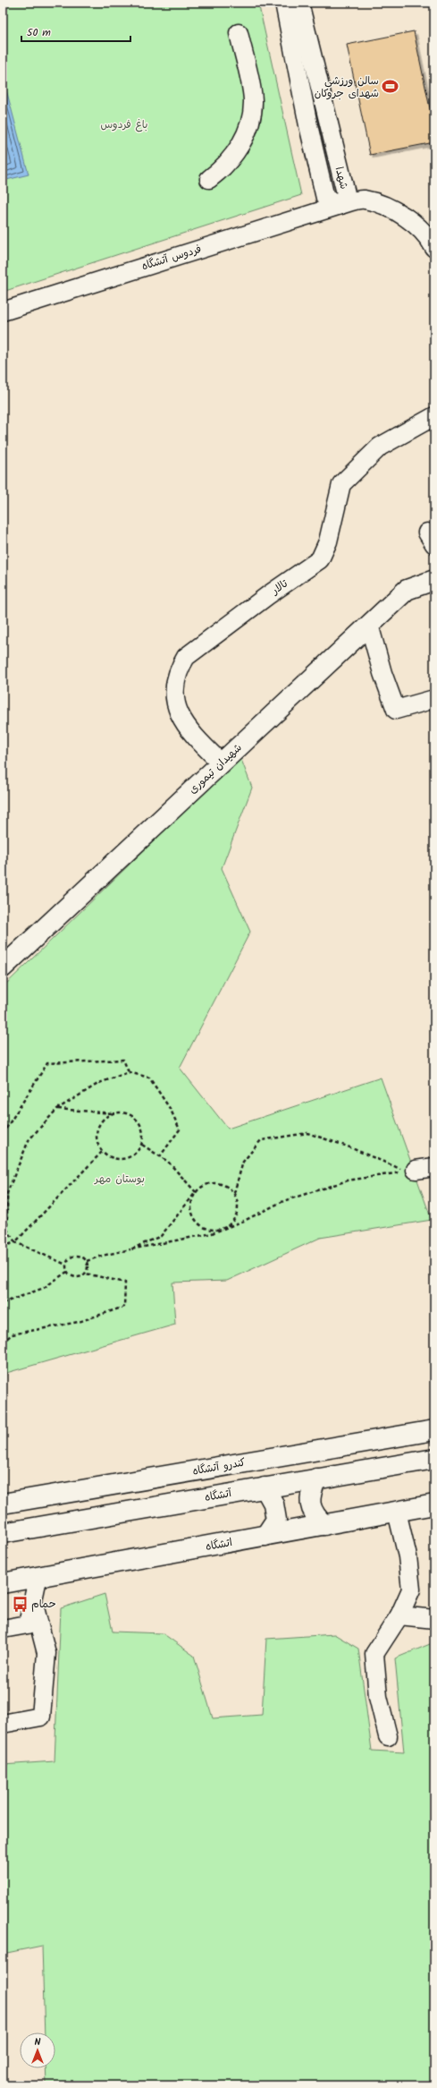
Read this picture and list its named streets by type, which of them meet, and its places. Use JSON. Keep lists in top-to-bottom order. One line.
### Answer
{"streets":{"main road":["شهیدان تیموری","کندرو آتشگاه","آتشگاه","اتشگاه"],"street":["شهدا","فردوس آتشگاه","تالار"]},"crossings":[["شهدا","فردوس آتشگاه"],["تالار","شهیدان تیموری"]],"parks":["باغ فردوس","بوستان مهر"],"places":{"sports":["سالن ورزشی شهدای جروکان"],"bus stop":["حمام"]},"scale_bar":"50 m","north":"top"}
